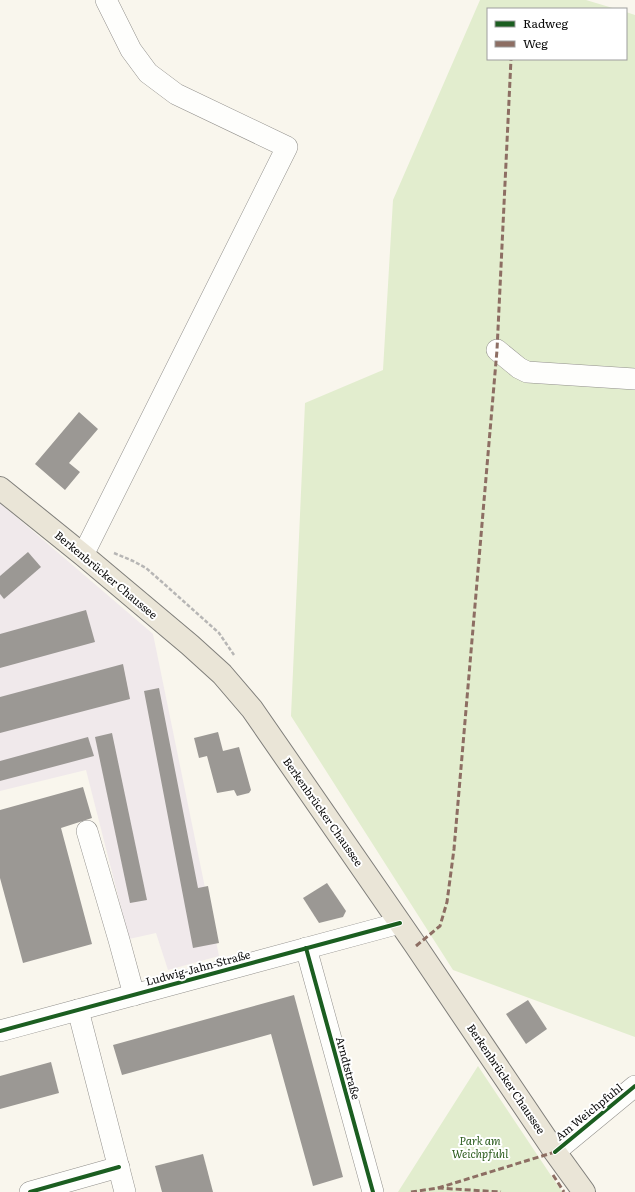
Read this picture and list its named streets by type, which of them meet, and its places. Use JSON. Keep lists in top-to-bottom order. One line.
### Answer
{"streets":{"main road":["Berkenbrücker Chaussee"],"street":["Ludwig-Jahn-Straße","Arndtstraße","Am Weichpfuhl"]},"crossings":[["Berkenbrücker Chaussee","Ludwig-Jahn-Straße"],["Berkenbrücker Chaussee","Am Weichpfuhl"],["Ludwig-Jahn-Straße","Arndtstraße"]],"parks":["Park am Weichpfuhl"],"legend":["Radweg","Weg"]}
